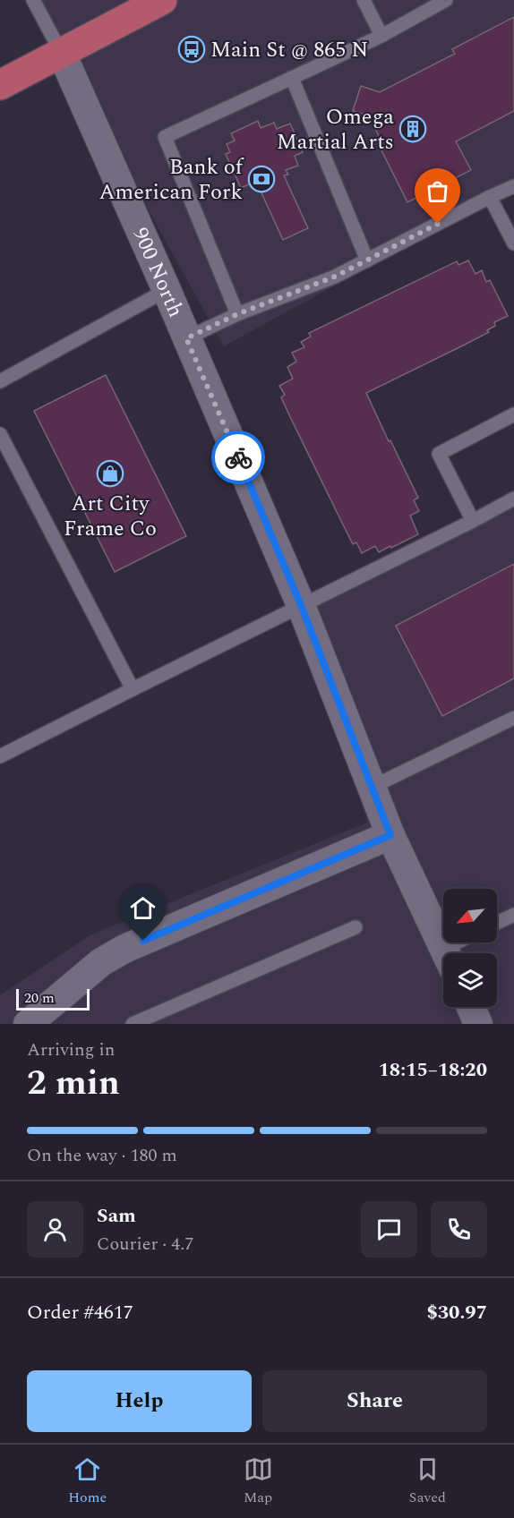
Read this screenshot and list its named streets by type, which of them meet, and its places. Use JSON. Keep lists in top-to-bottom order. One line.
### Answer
{"streets":{"street":["900 North"]},"places":{"bus stop":["Main St @ 865 N"],"building":["Omega Martial Arts"],"bank":["Bank of American Fork"],"shop":["Art City Frame Co"]},"scale_bar":"20 m","north":"bottom left","page":{"scale":"20 m","heading":["2 min","Arriving in","18:15–18:20"],"panel":["Sam","Courier · 4.7","Order #4617","$30.97"],"bar":"On the way · 180 m","buttons":["Help","Share"],"tabs":["Home","Map","Saved"]}}
